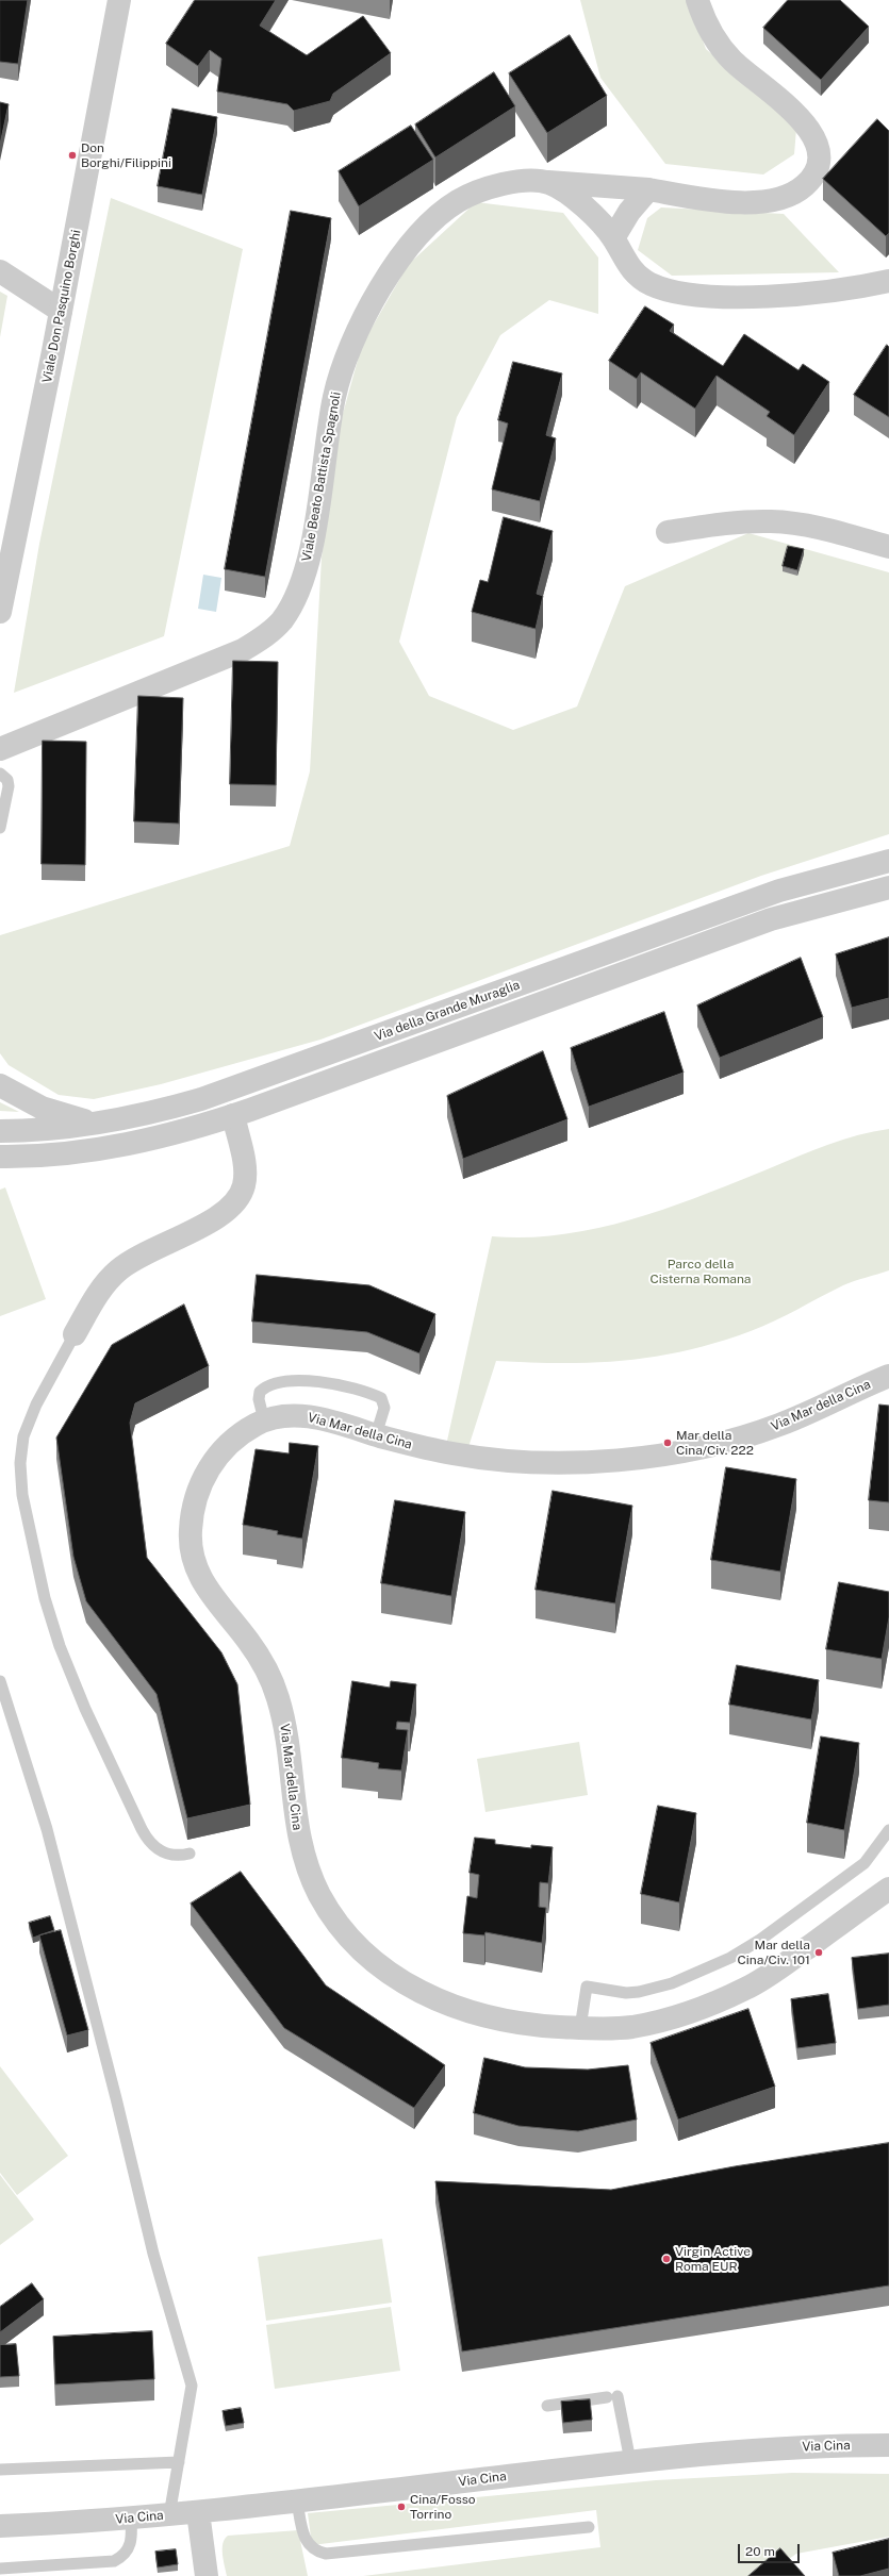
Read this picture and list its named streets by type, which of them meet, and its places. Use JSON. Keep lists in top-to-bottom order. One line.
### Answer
{"streets":{"street":["Viale Don Pasquino Borghi","Viale Beato Battista Spagnoli","Via della Grande Muraglia","Via Mar della Cina","Via Cina"]},"parks":["Parco della Cisterna Romana"],"places":["Don Borghi/Filippini","Mar della Cina/Civ. 222","Mar della Cina/Civ. 101","Virgin Active Roma EUR","Cina/Fosso Torrino"],"scale_bar":"20 m"}
